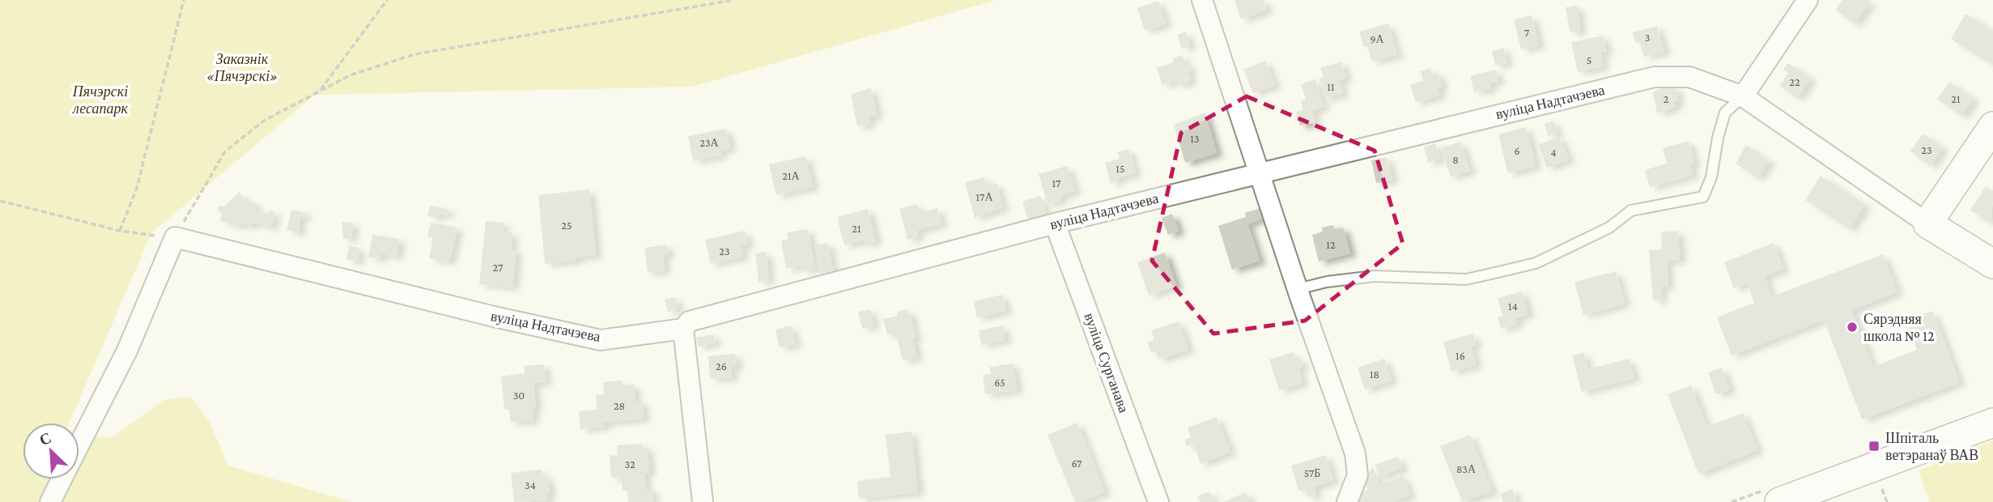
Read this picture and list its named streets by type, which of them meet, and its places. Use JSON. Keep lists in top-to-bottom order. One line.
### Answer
{"streets":{"main road":["вуліца Надтачэева"],"street":["вуліца Сурганава"]},"crossings":[["вуліца Надтачэева","вуліца Сурганава"]],"parks":["Заказнік «Пячэрскі»","Пячэрскі лесапарк"],"places":{"other":["Сярэдняя школа № 12"],"transit":["Шпіталь ветэранаў ВАВ"]},"house_numbers":["7","3","9А","5","22","11","2","21","13","23А","23","6","4","8","15","21А","17","17А","25","21","12","23","27","14","16","26","18","65","30","28","67","32","83А","57Б","34"],"north":"top left"}
